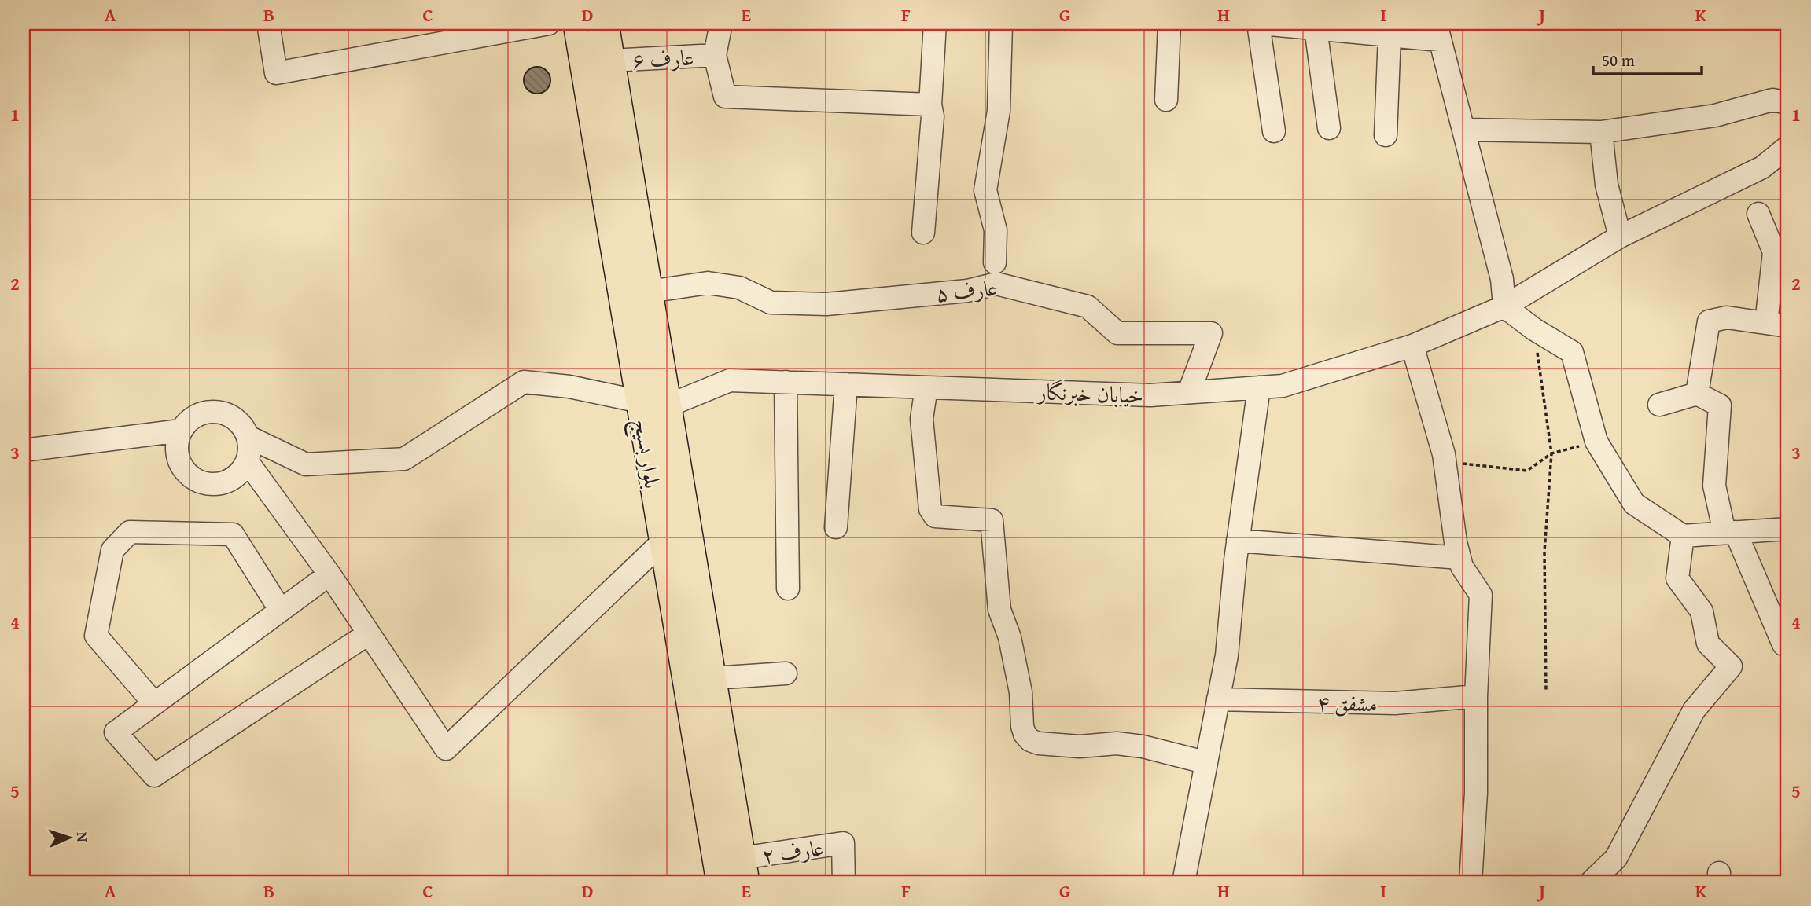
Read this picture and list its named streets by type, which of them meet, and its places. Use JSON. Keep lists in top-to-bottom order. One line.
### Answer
{"streets":{"main road":["بلوار بسیج"],"street":["عارف ۶","عارف ۵","خیابان خبرنگار","مشفق ۴","عارف ۲"]},"crossings":[["عارف ۶","بلوار بسیج"],["عارف ۵","خیابان خبرنگار"],["عارف ۵","بلوار بسیج"],["خیابان خبرنگار","بلوار بسیج"],["بلوار بسیج","عارف ۲"]],"scale_bar":"50 m","north":"right","grid":{"columns":["A","B","C","D","E","F","G","H","I","J","K"],"rows":["1","2","3","4","5"]}}
